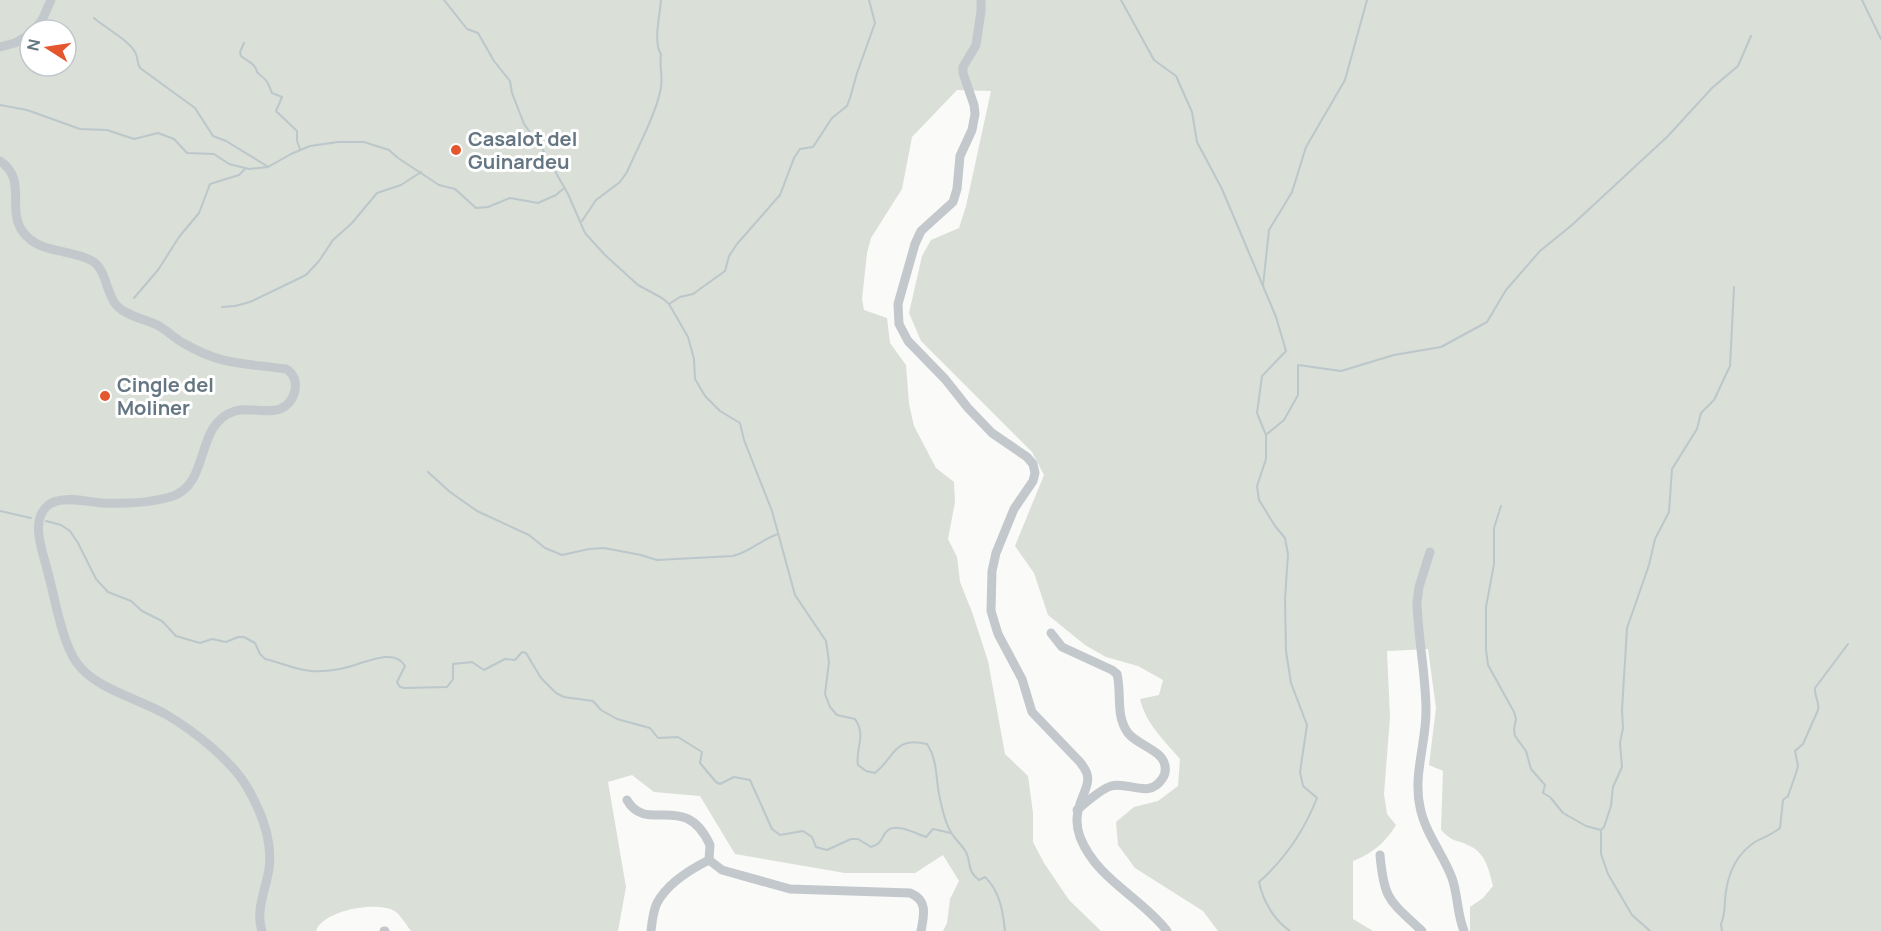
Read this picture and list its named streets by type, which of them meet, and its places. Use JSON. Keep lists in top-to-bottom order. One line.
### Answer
{"places":["Casalot del Guinardeu","Cingle del Moliner"],"north":"left"}
